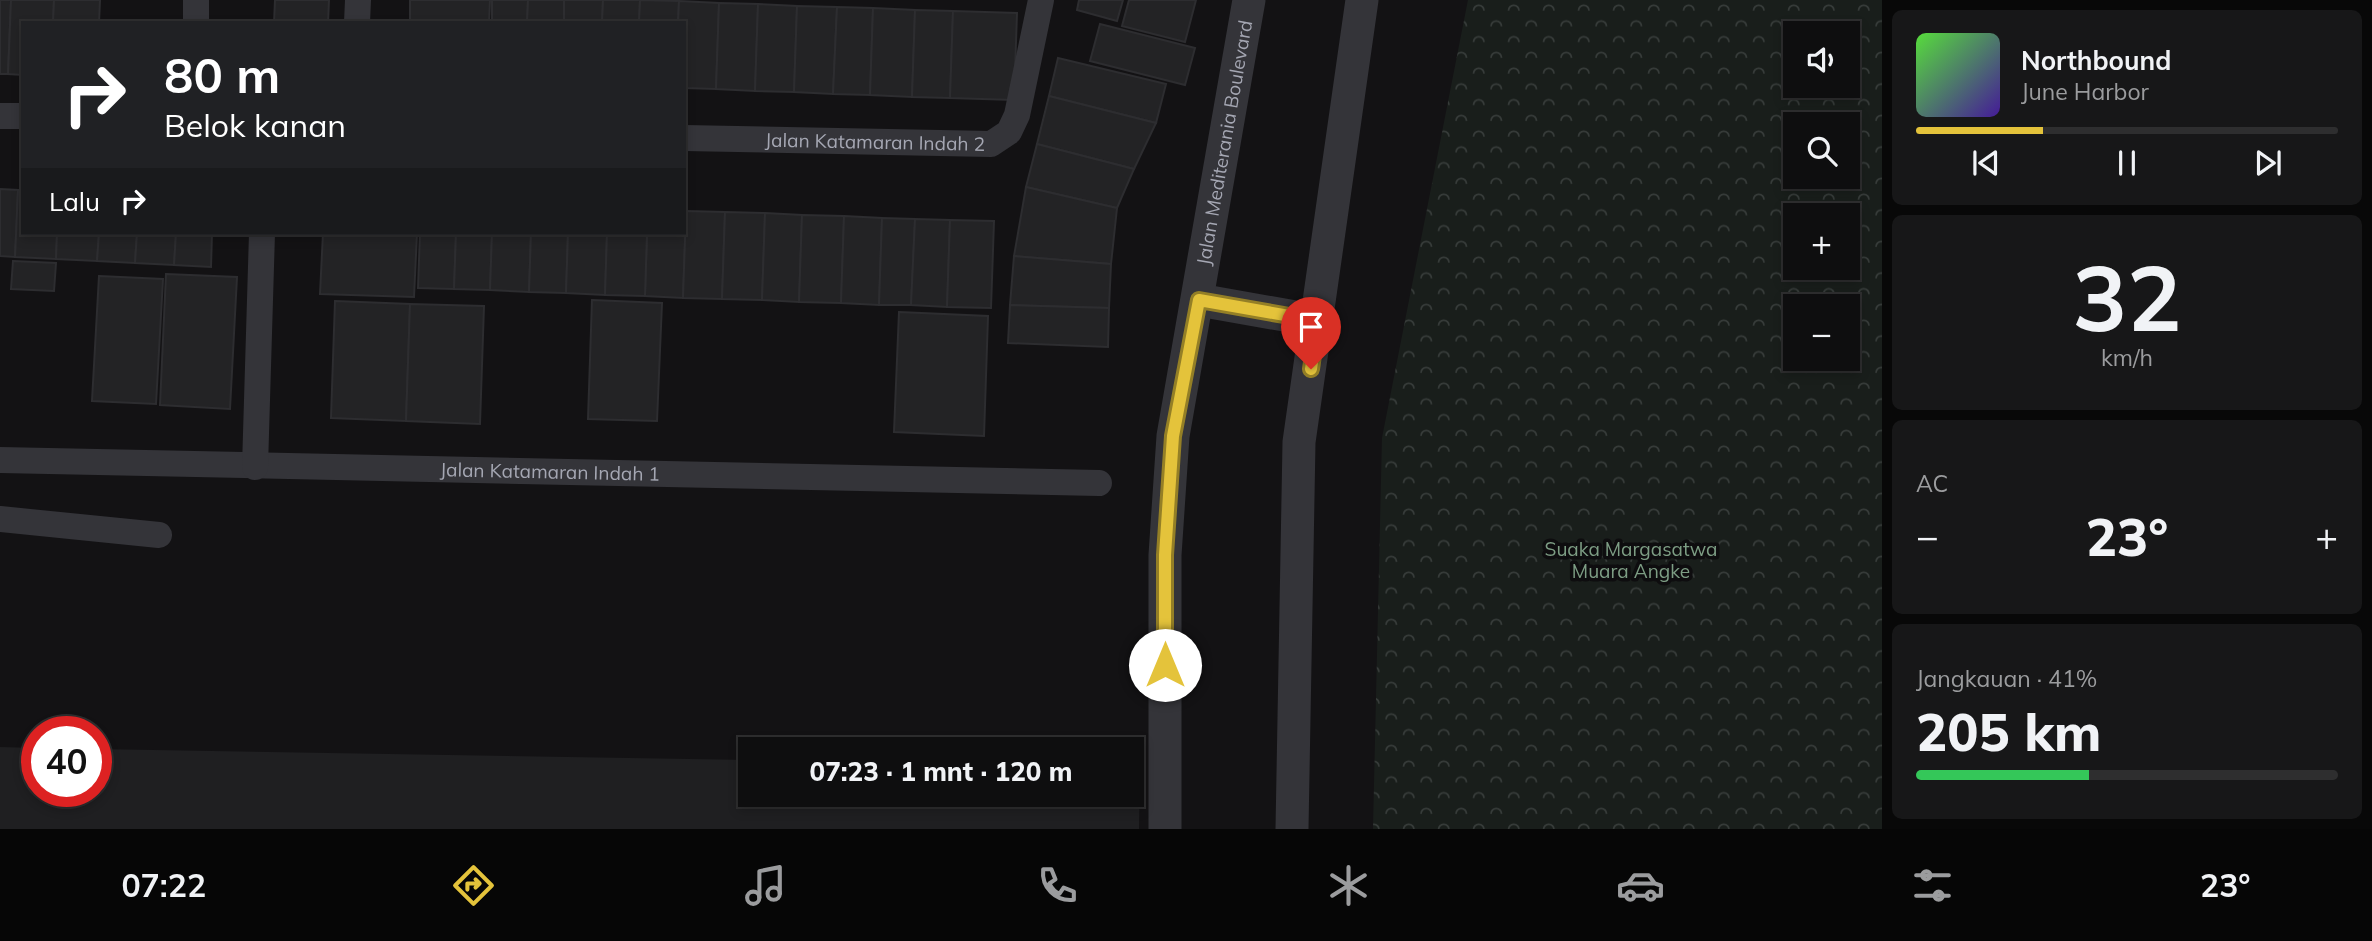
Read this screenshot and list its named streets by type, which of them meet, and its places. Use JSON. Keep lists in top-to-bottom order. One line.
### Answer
{"streets":{"street":["Jalan Katamaran Indah 2","Jalan Mediterania Boulevard","Jalan Katamaran Indah 1"]},"parks":["Suaka Margasatwa Muara Angke"],"page":{"map_buttons":["+","−"],"turn":["80 m","Belok kanan"],"song":["Northbound","June Harbor"],"then":"Lalu","tile":[["32","km/h"],"AC",["Jangkauan · 41%","205 km"]],"heat":["−","23°","+"],"limit":"40","trip":"07:23 · 1 mnt · 120 m","tabs":["07:22","23°"]}}
